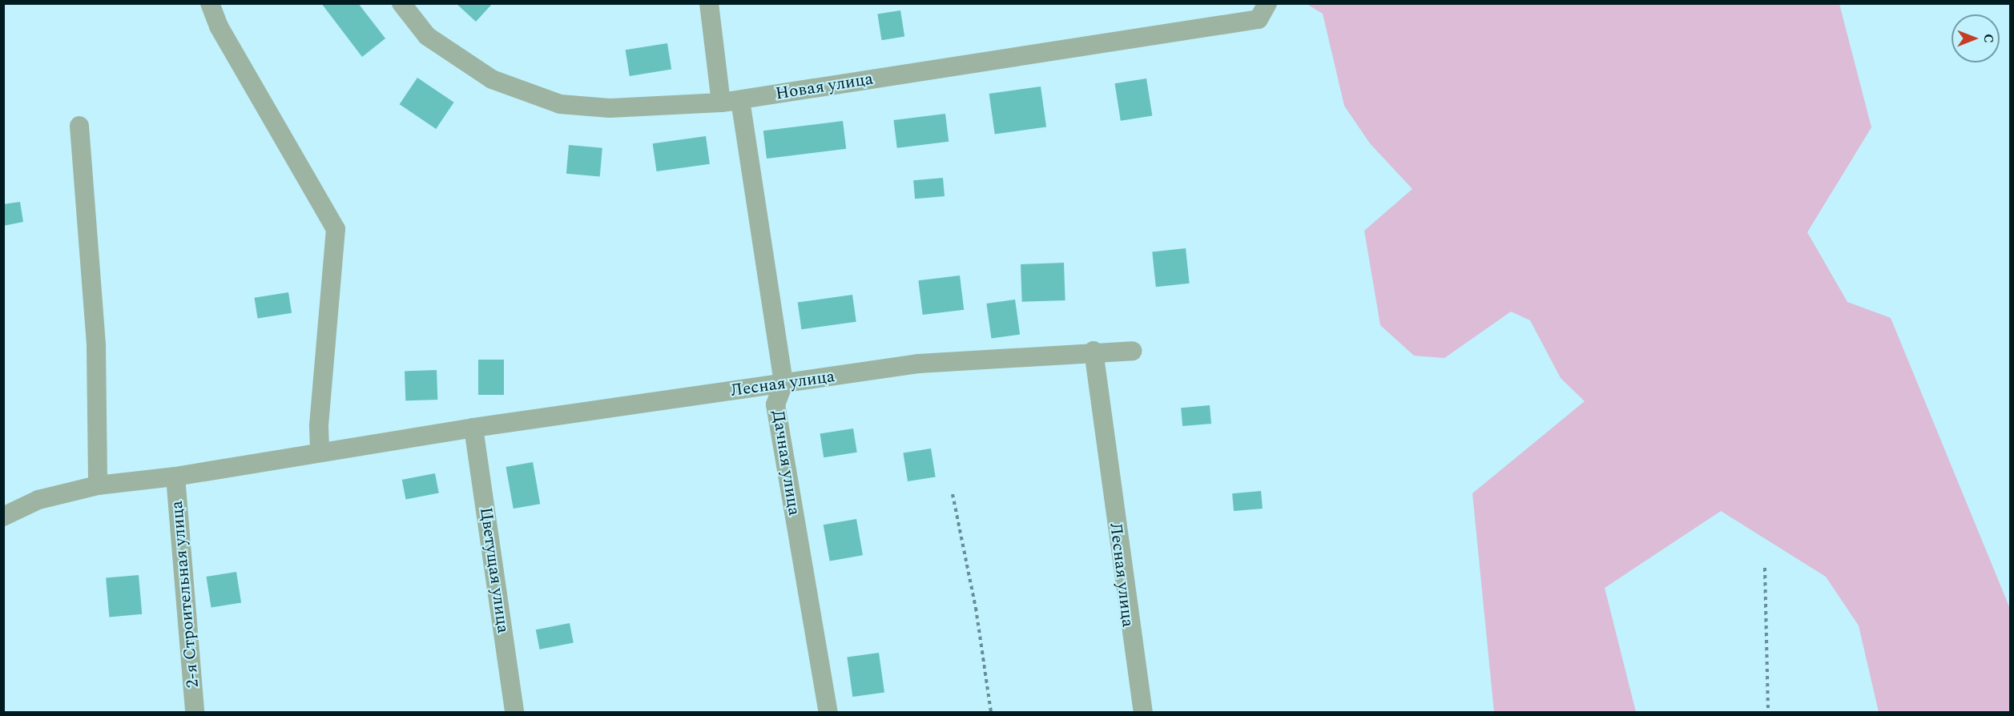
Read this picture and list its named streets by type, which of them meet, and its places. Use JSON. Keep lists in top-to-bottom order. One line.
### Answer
{"streets":{"street":["Новая улица","Лесная улица","Дачная улица","Цветущая улица","2-я Строительная улица"]},"crossings":[["Новая улица","Дачная улица"],["Лесная улица","Дачная улица"],["Лесная улица","Цветущая улица"],["Лесная улица","2-я Строительная улица"]],"north":"right"}
